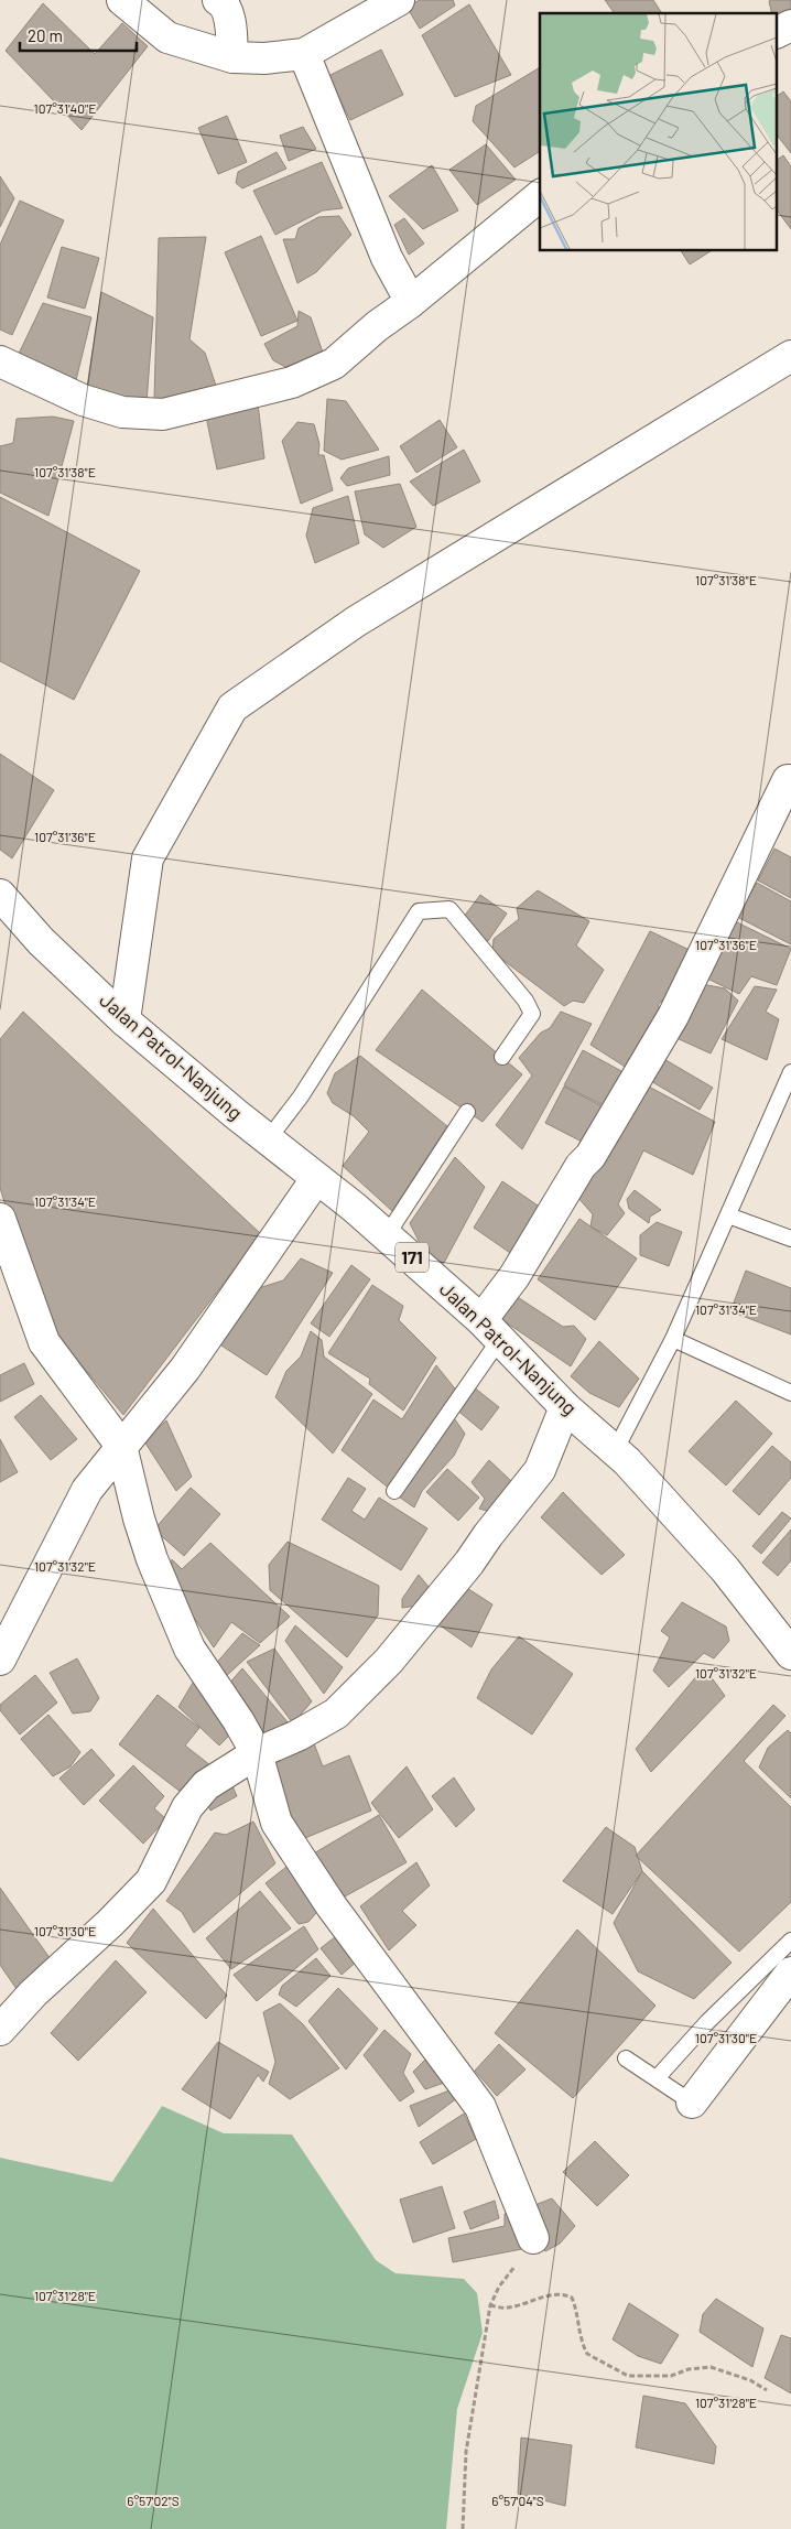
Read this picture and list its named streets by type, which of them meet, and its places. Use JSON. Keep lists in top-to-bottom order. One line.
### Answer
{"streets":{"street":["Jalan Patrol-Nanjung","171"]},"scale_bar":"20 m","coordinates":["107°31'40\"E","107°31'38\"E","107°31'36\"E","107°31'34\"E","107°31'32\"E","107°31'30\"E","107°31'28\"E","6°57'02\"S","6°57'04\"S"]}
